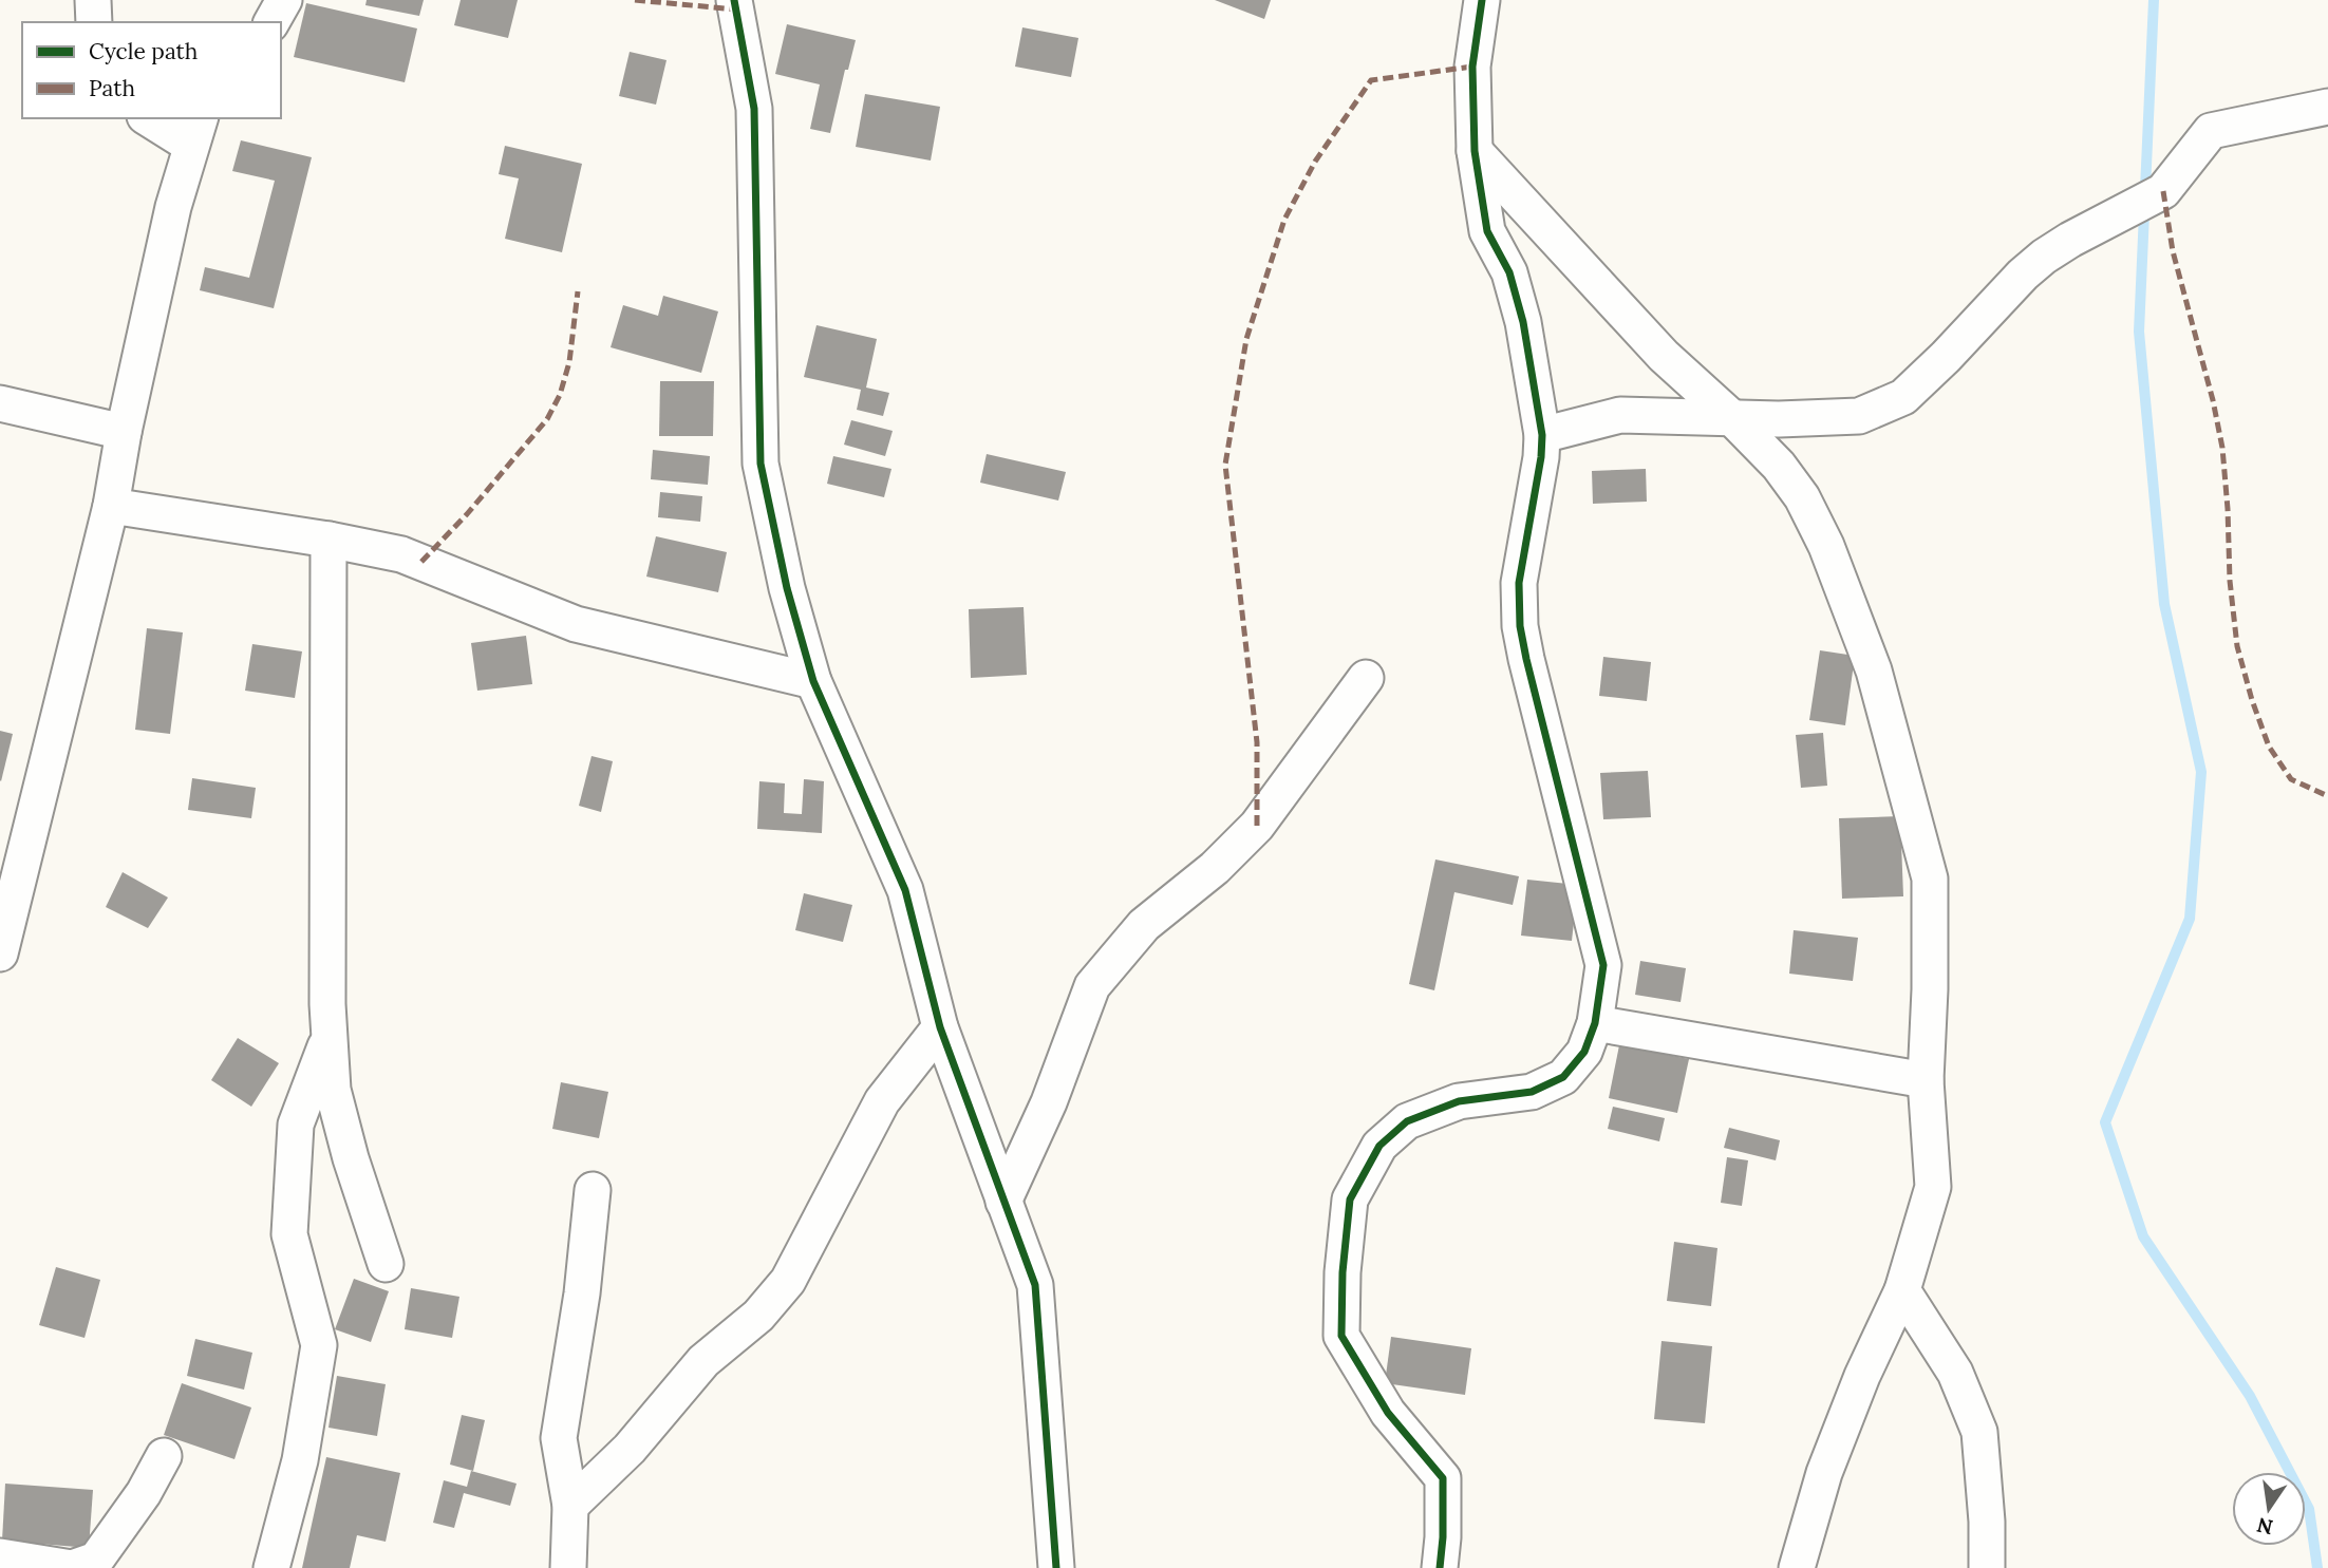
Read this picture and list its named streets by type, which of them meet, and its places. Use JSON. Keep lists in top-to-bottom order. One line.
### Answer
{"legend":["Cycle path","Path"],"north":"bottom"}
